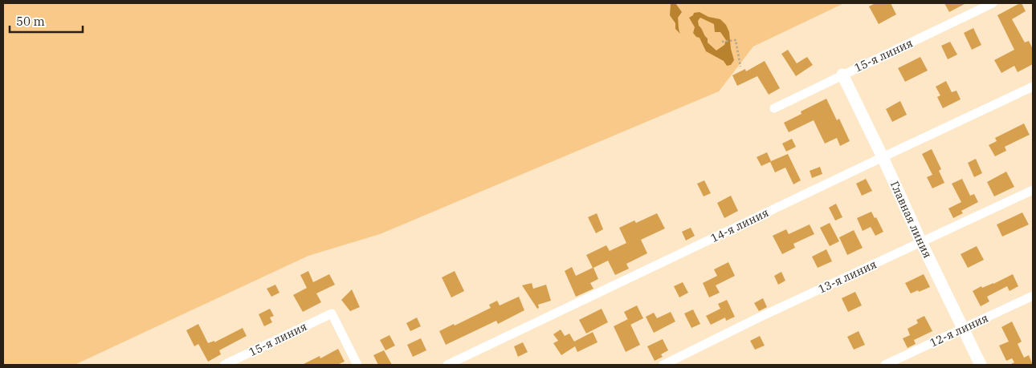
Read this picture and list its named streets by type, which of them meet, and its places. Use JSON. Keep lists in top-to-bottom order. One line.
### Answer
{"streets":{"street":["15-я линия","Главная линия","14-я линия","13-я линия","12-я линия"]},"crossings":[["15-я линия","Главная линия"],["Главная линия","14-я линия"],["Главная линия","13-я линия"],["Главная линия","12-я линия"]],"scale_bar":"50 m"}
